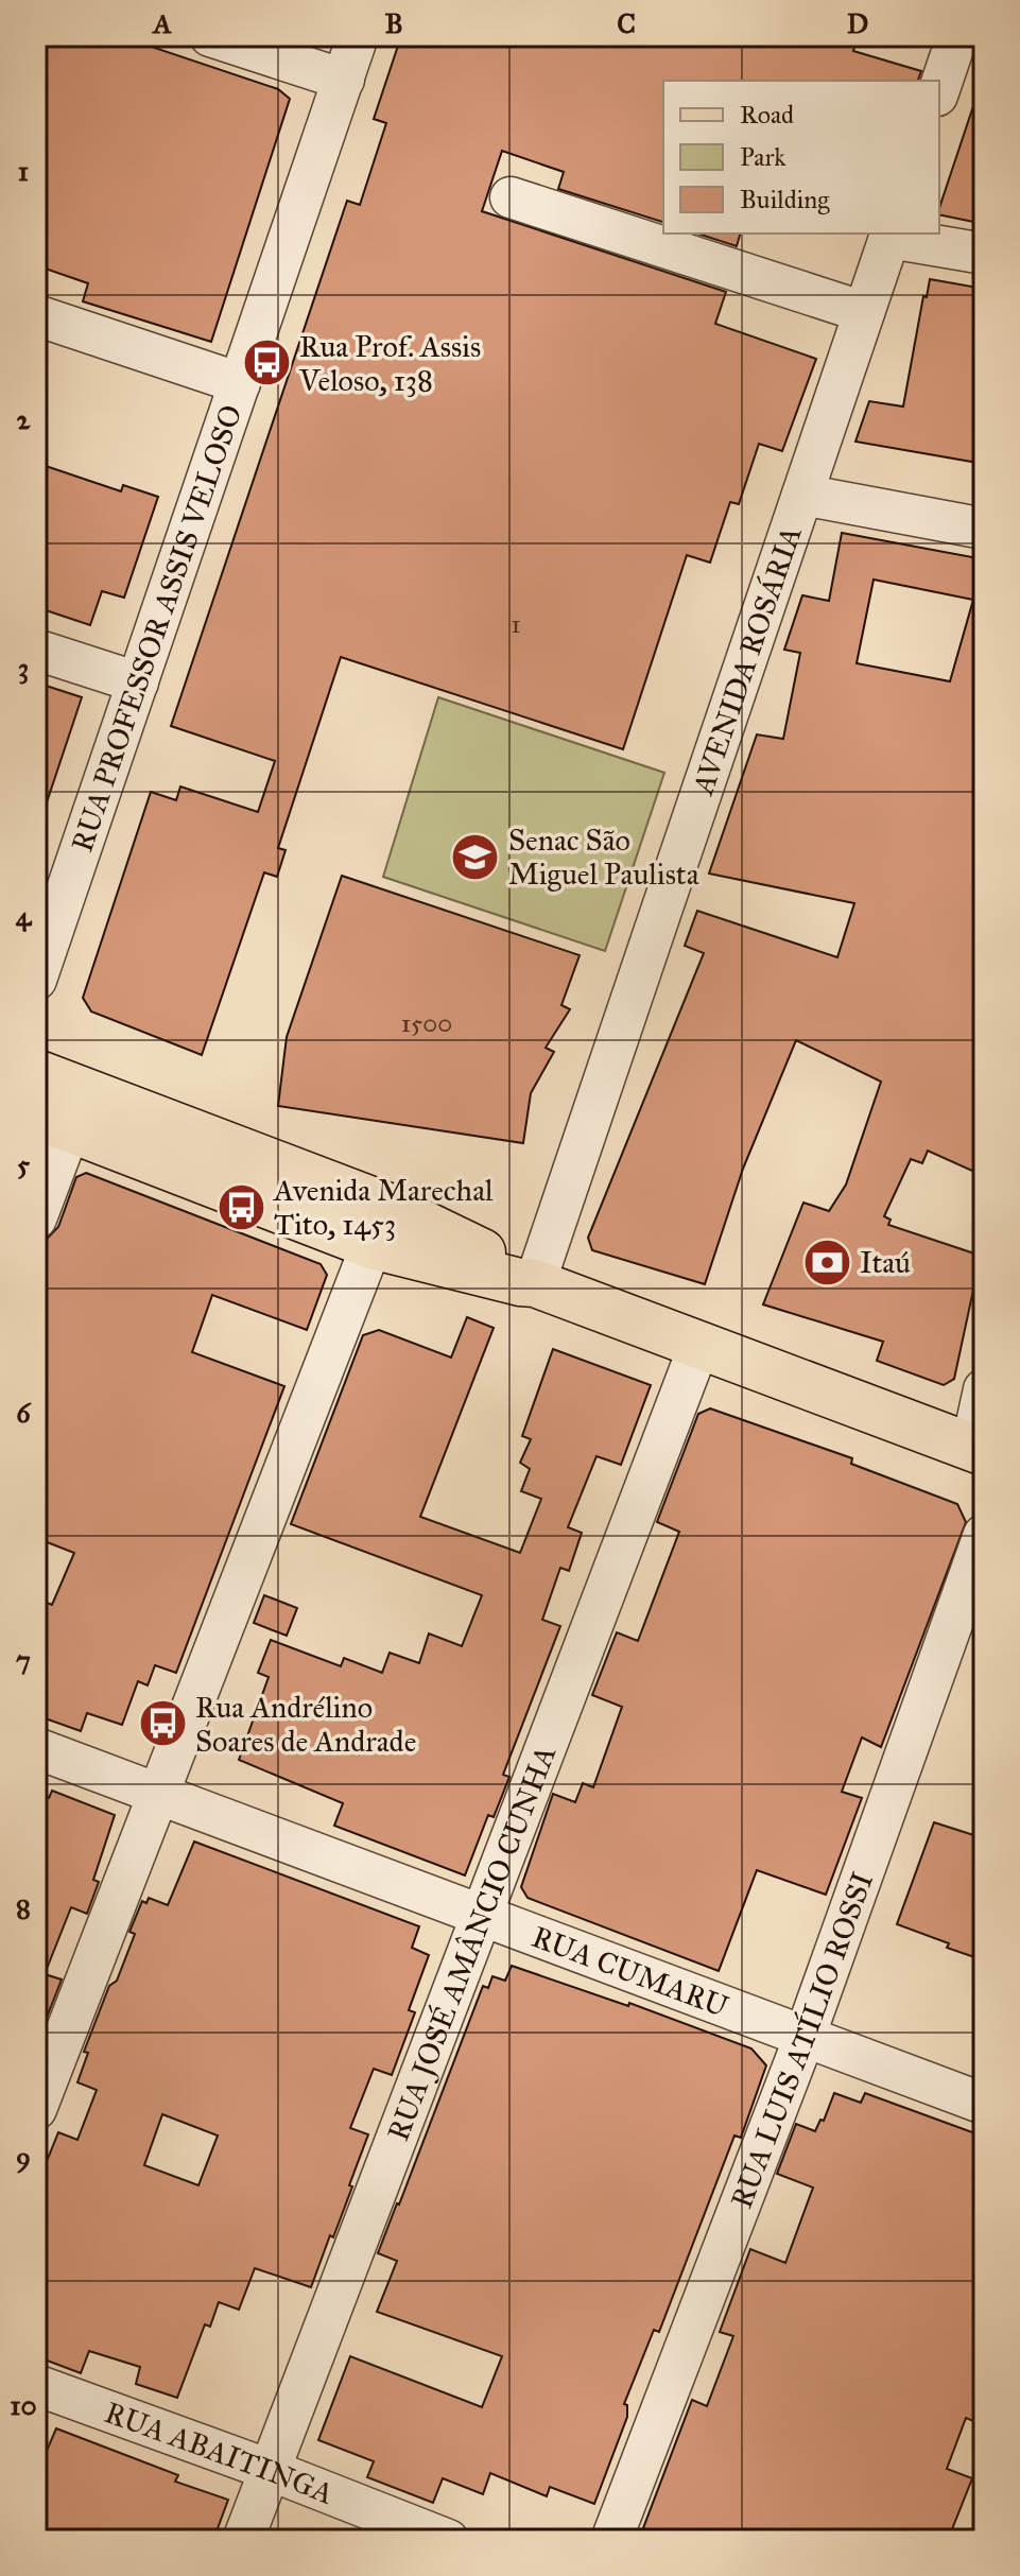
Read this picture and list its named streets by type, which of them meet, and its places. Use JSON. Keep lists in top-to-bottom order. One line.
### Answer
{"streets":{"street":["RUA PROFESSOR ASSIS VELOSO","AVENIDA ROSÁRIA","RUA JOSÉ AMÂNCIO CUNHA","RUA CUMARU","RUA LUIS ATÍLIO ROSSI","RUA ABAITINGA"]},"crossings":[["RUA JOSÉ AMÂNCIO CUNHA","RUA CUMARU"],["RUA JOSÉ AMÂNCIO CUNHA","RUA ABAITINGA"],["RUA CUMARU","RUA LUIS ATÍLIO ROSSI"]],"places":{"bus stop":["Rua Prof. Assis Veloso, 138","Avenida Marechal Tito, 1453","Rua Andrélino Soares de Andrade"],"school or university":["Senac São Miguel Paulista"],"bank":["Itaú"]},"house_numbers":["1","1500"],"legend":["Road","Park","Building"],"grid":{"columns":["A","B","C","D"],"rows":["1","2","3","4","5","6","7","8","9","10"]}}
